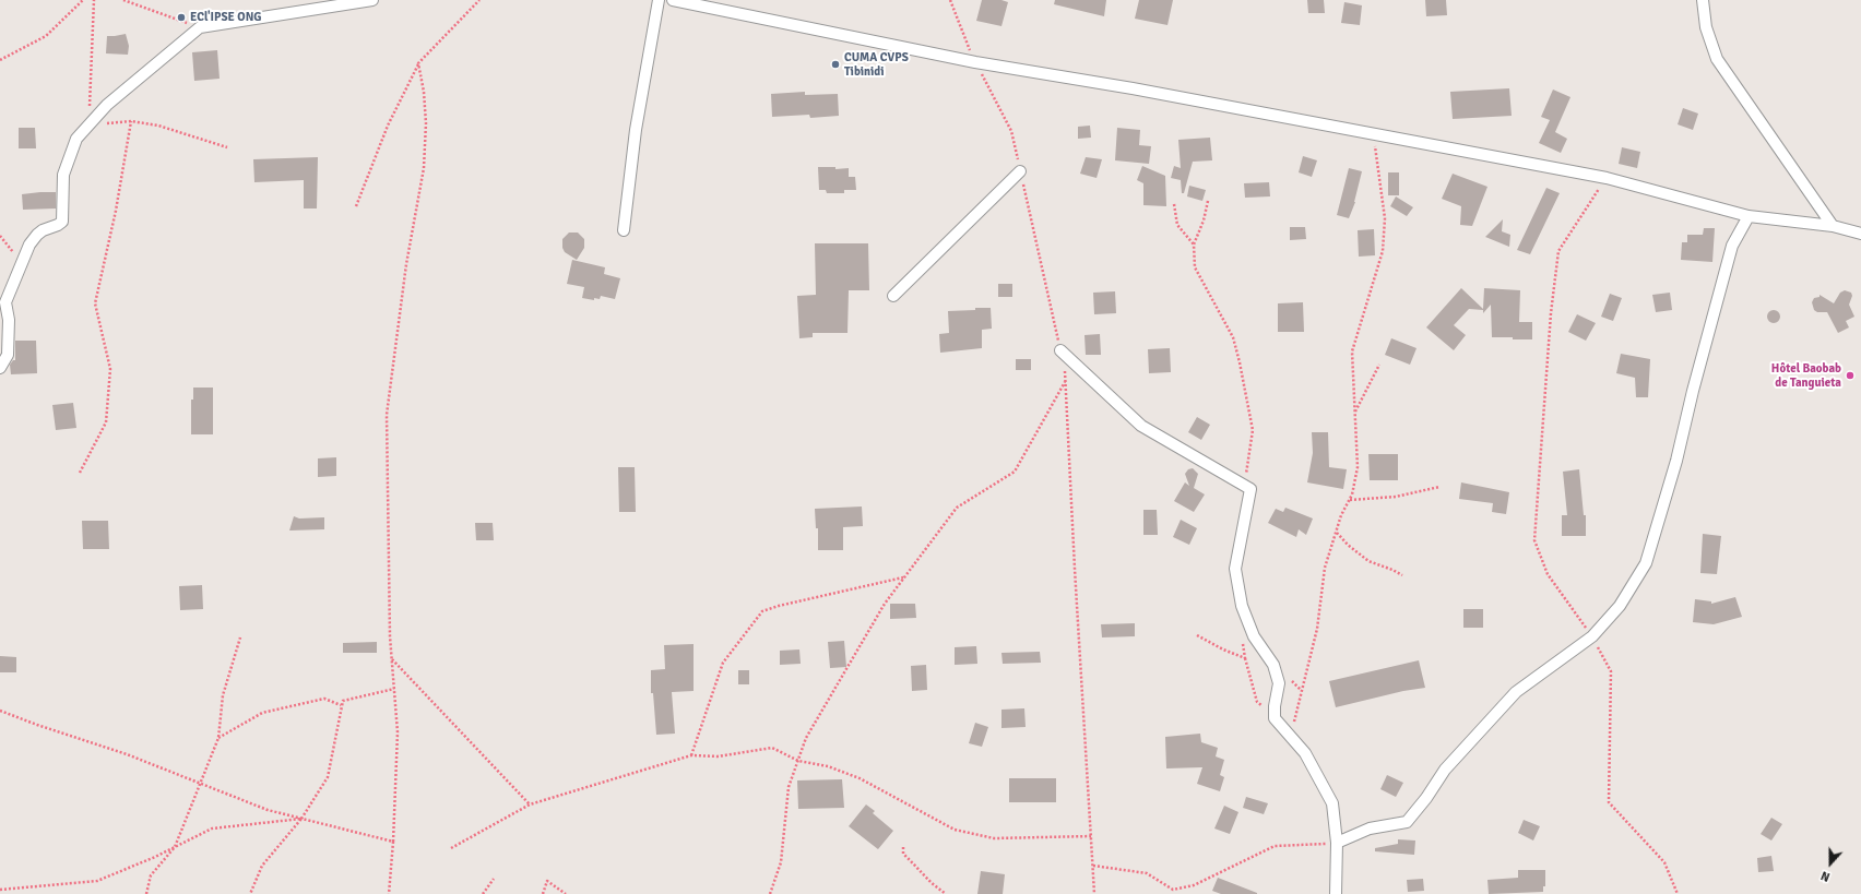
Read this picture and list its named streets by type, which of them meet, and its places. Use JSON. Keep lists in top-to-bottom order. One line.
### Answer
{"places":["ECl'IPSE ONG","CUMA CVPS Tibinidi","Hôtel Baobab de Tanguieta"],"north":"bottom"}
